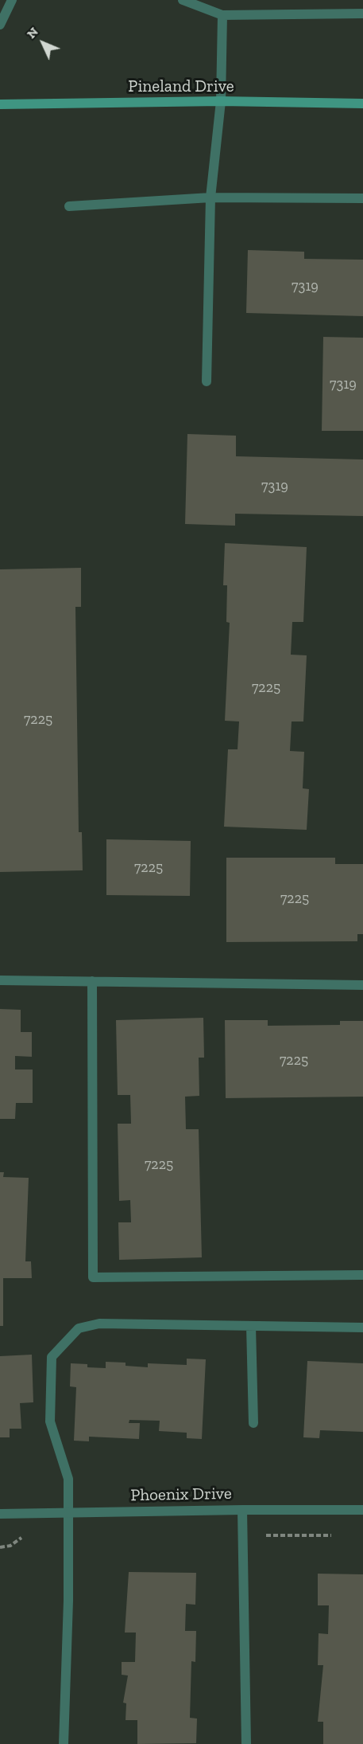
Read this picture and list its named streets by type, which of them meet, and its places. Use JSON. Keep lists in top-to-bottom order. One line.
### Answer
{"streets":{"street":["Pineland Drive","Phoenix Drive"]},"house_numbers":["7319","7319","7319","7225","7225","7225","7225","7225","7225"],"north":"top left"}
